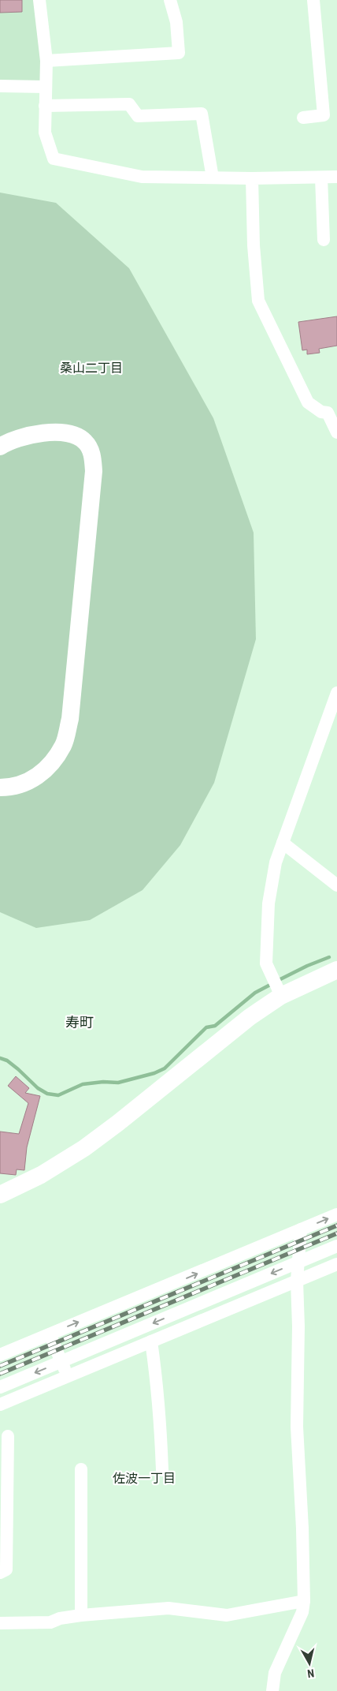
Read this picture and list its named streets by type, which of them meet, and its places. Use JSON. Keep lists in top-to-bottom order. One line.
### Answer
{"districts":["桑山二丁目","寿町","佐波一丁目"],"north":"bottom"}
